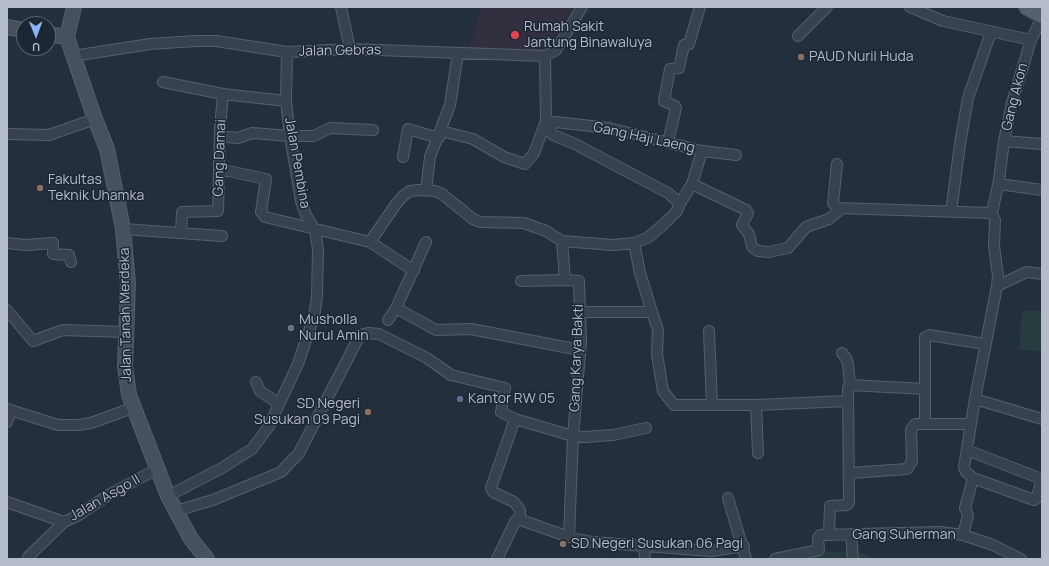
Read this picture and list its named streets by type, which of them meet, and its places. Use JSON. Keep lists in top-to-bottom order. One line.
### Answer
{"streets":{"street":["Jalan Gebras","Gang Akon","Gang Haji Laeng","Gang Damai","Jalan Pembina","Jalan Tanah Merdeka","Gang Karya Bakti","Jalan Asgo II","Gang Suherman"]},"crossings":[["Jalan Gebras","Gang Haji Laeng"],["Jalan Gebras","Jalan Pembina"],["Jalan Gebras","Jalan Tanah Merdeka"],["Jalan Pembina","Jalan Tanah Merdeka"],["Jalan Tanah Merdeka","Jalan Asgo II"]],"places":["Rumah Sakit Jantung Binawaluya","PAUD Nuril Huda","Fakultas Teknik Uhamka","Musholla Nurul Amin","Kantor RW 05","SD Negeri Susukan 09 Pagi","SD Negeri Susukan 06 Pagi"],"north":"bottom"}
